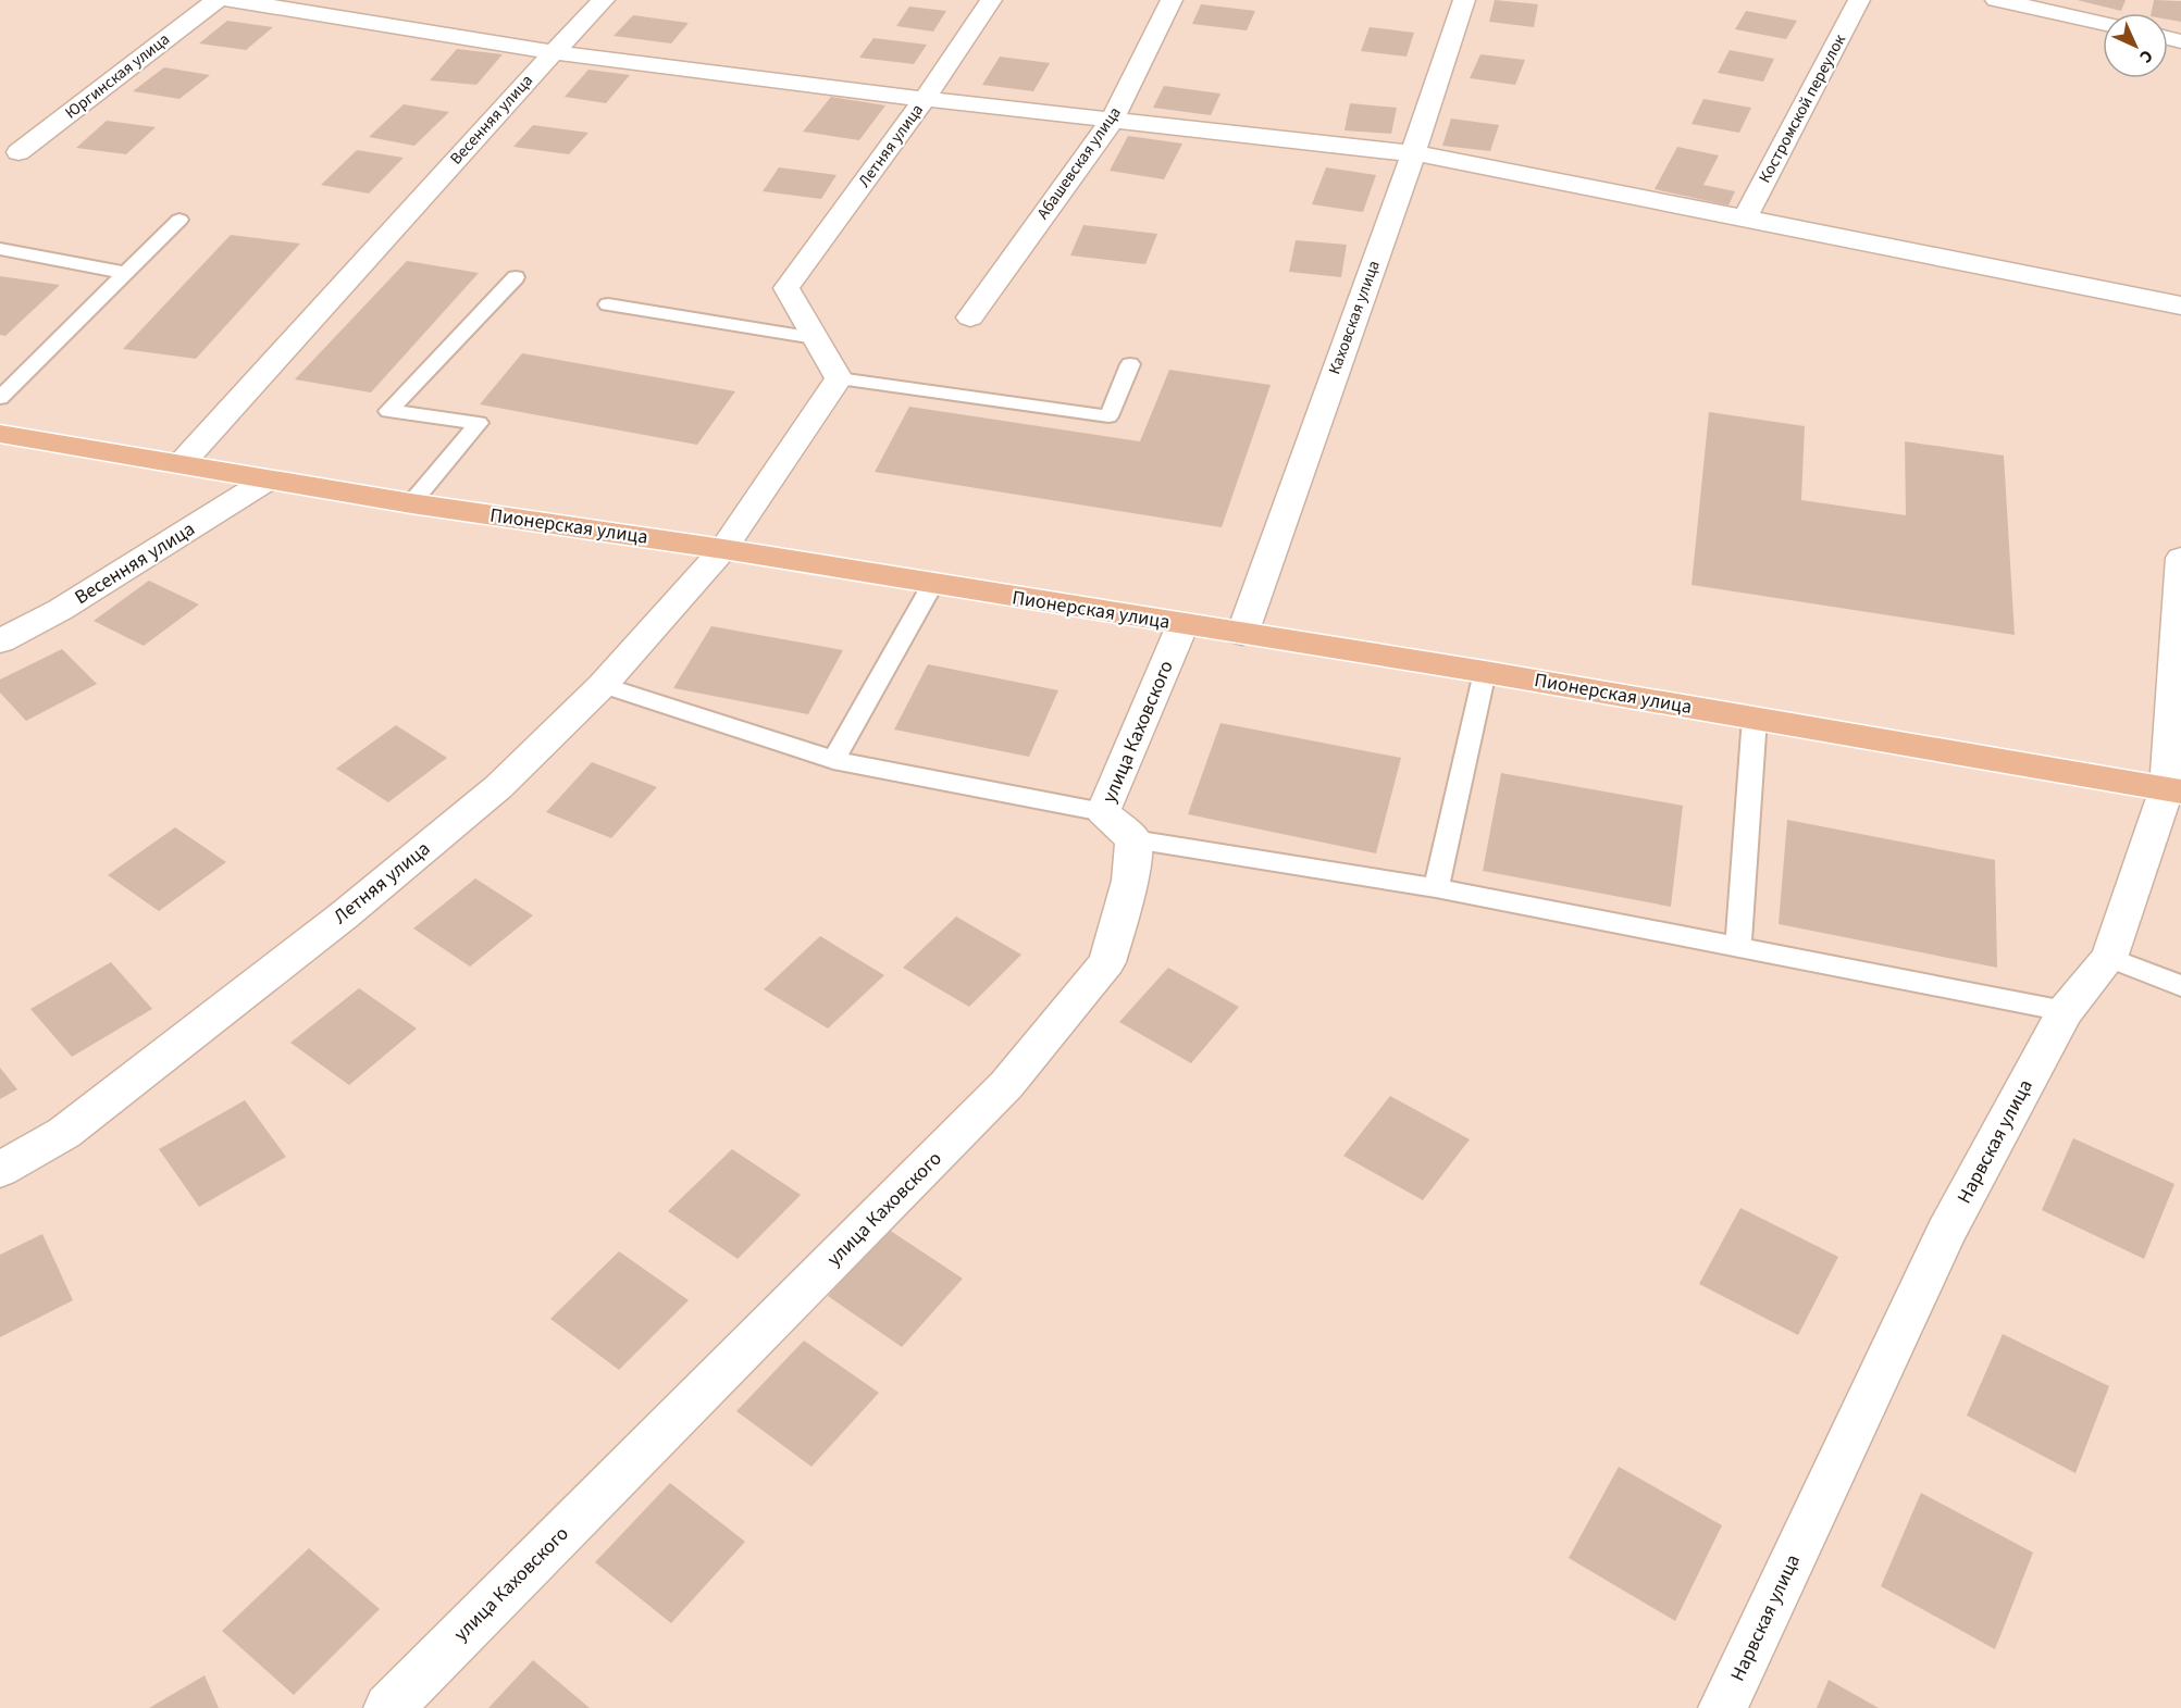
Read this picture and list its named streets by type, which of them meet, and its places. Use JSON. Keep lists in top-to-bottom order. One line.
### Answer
{"streets":{"main road":["Пионерская улица"],"street":["Юргинская улица","Костромской переулок","Весенняя улица","Летняя улица","Абашевская улица","Каховская улица","улица Каховского","Нарвская улица"]},"crossings":[["Весенняя улица","Пионерская улица"],["Летняя улица","Пионерская улица"],["Каховская улица","Пионерская улица"],["Пионерская улица","улица Каховского"],["Пионерская улица","Нарвская улица"]],"north":"bottom right"}
